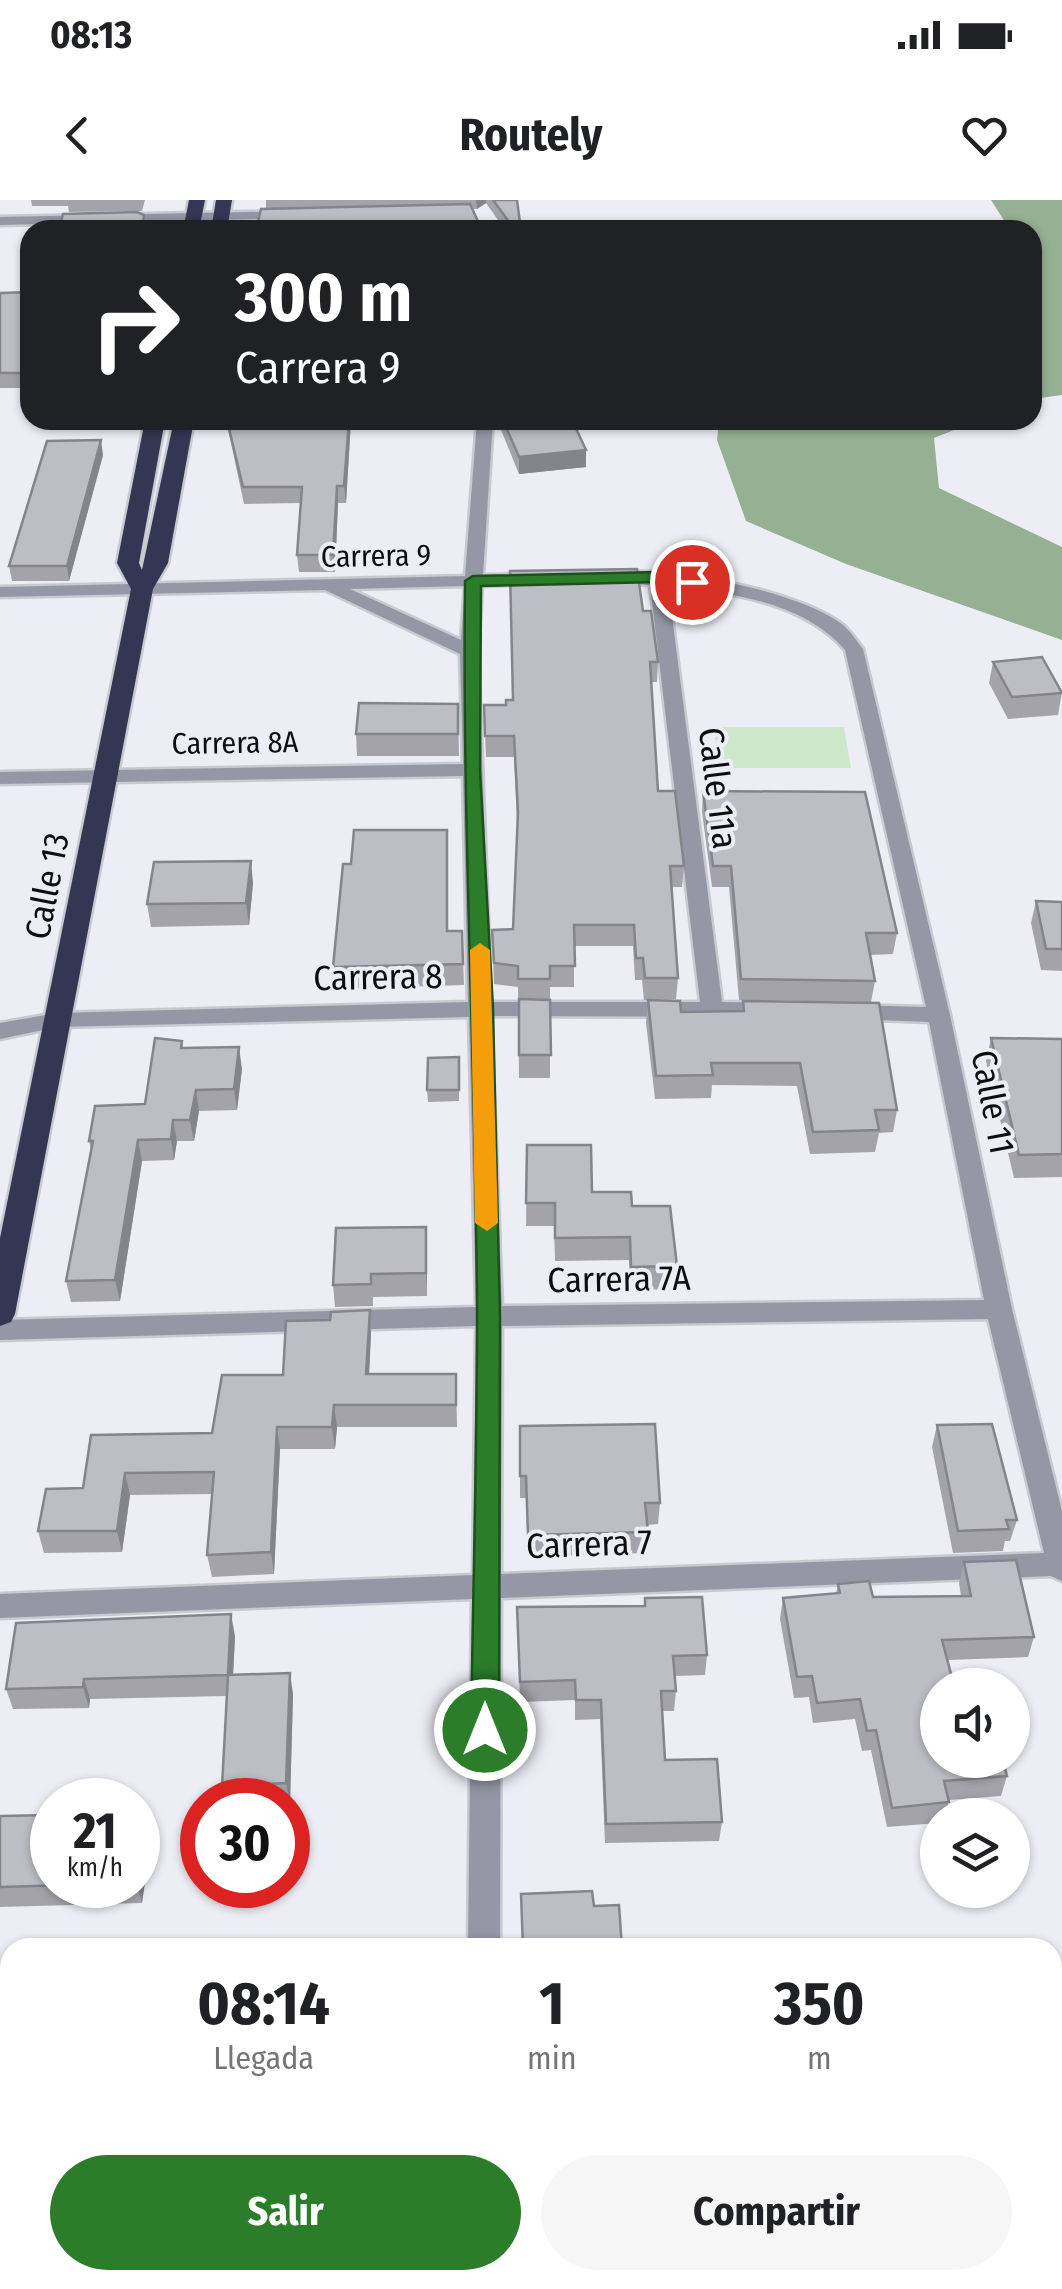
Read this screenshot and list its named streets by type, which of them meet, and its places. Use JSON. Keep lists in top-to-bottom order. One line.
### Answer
{"streets":{"highway":["Calle 13"],"street":["Carrera 9","Carrera 8A","Calle 11a","Carrera 8","Calle 11","Carrera 7A","Carrera 7"]},"crossings":[["Carrera 9","Calle 11a"],["Carrera 9","Calle 13"],["Carrera 9","Calle 11"],["Carrera 8A","Calle 13"],["Calle 11a","Carrera 8"],["Calle 13","Carrera 8"],["Carrera 8","Calle 11"],["Calle 11","Carrera 7A"],["Calle 11","Carrera 7"]],"page":{"status":"08:13","header":"Routely","turn":["300 m","Carrera 9"],"speed":"21 km/h","limit":"30","eta":["08:14","Llegada","1","min","350","m"],"buttons":["Salir","Compartir"]}}
